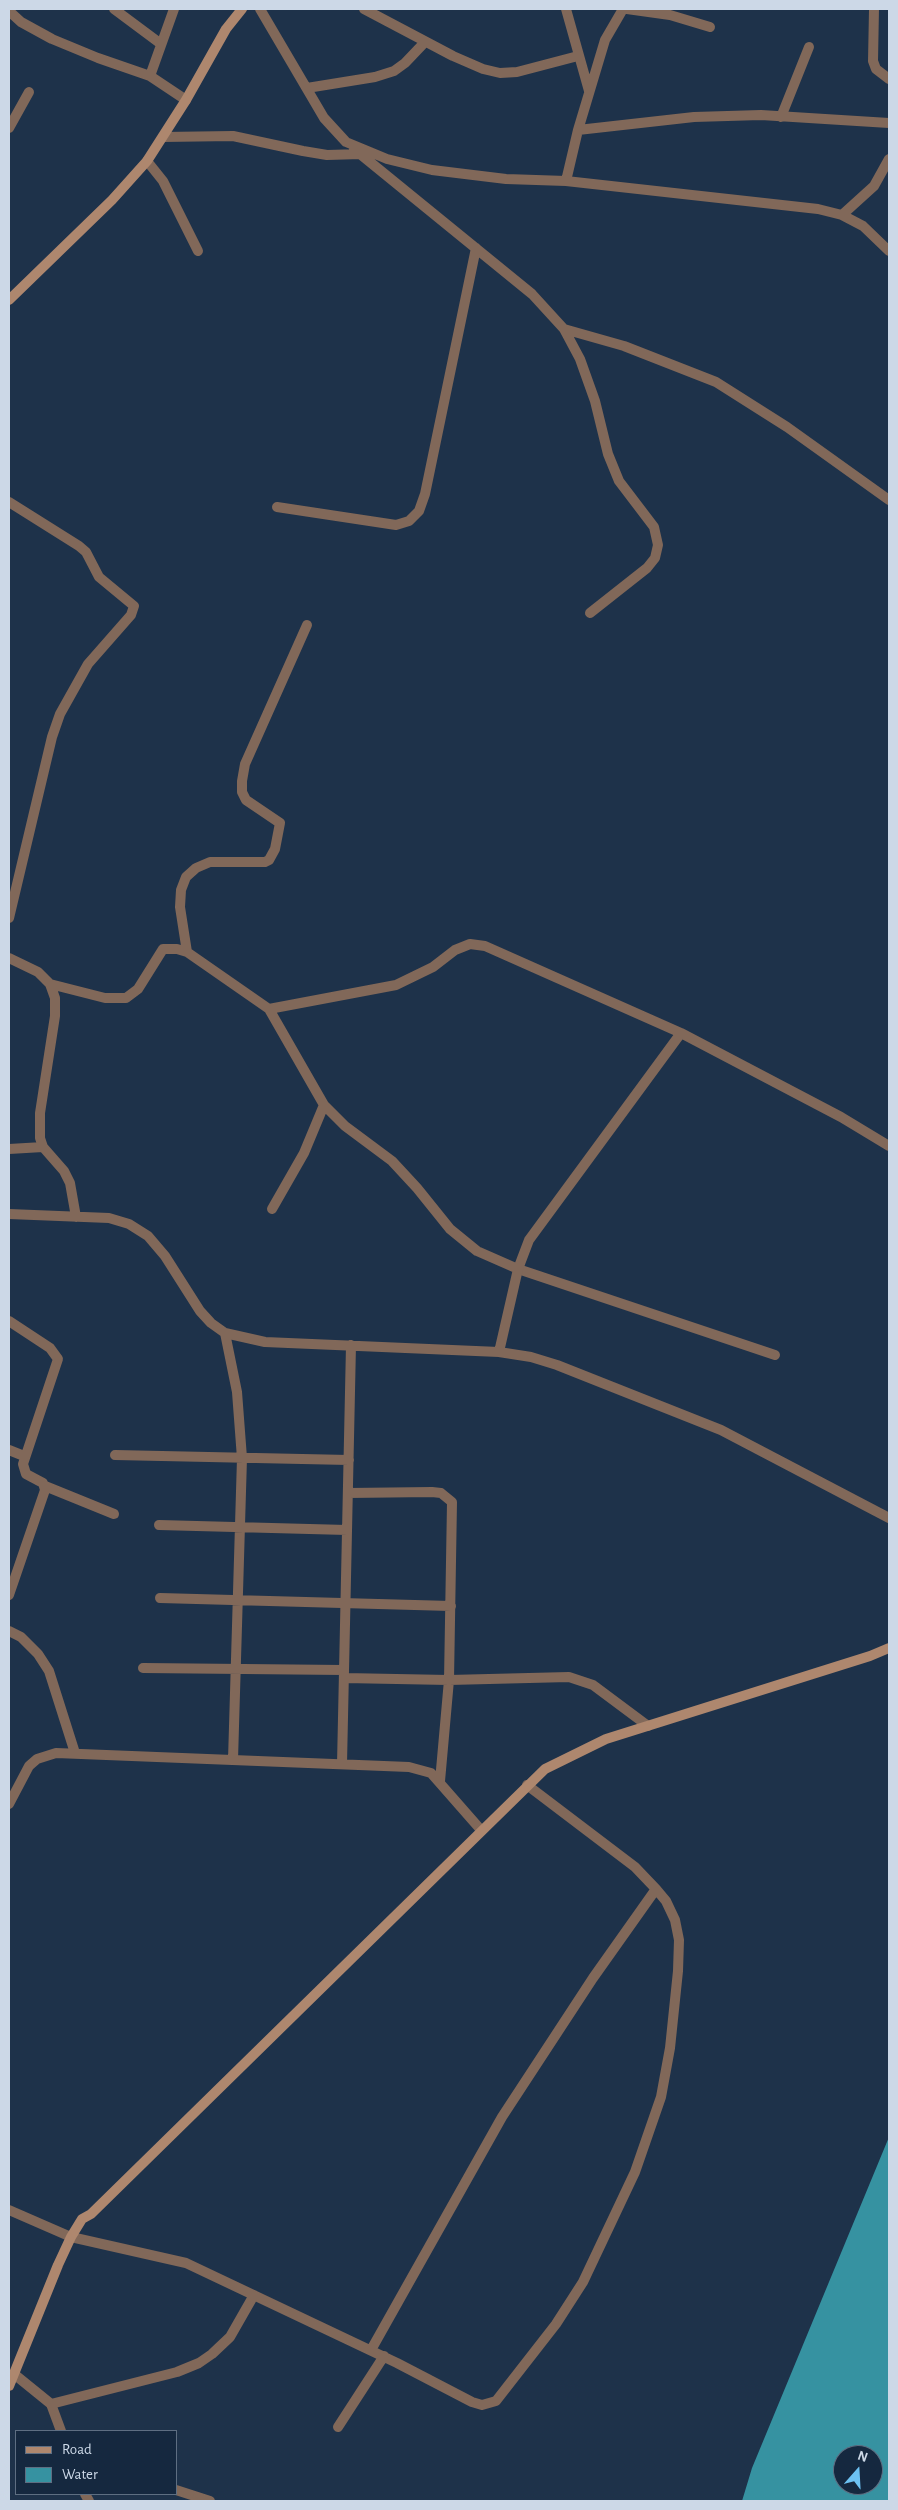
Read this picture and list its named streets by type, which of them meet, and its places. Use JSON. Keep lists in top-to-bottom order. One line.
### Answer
{"legend":["Road","Water"],"north":"top"}
